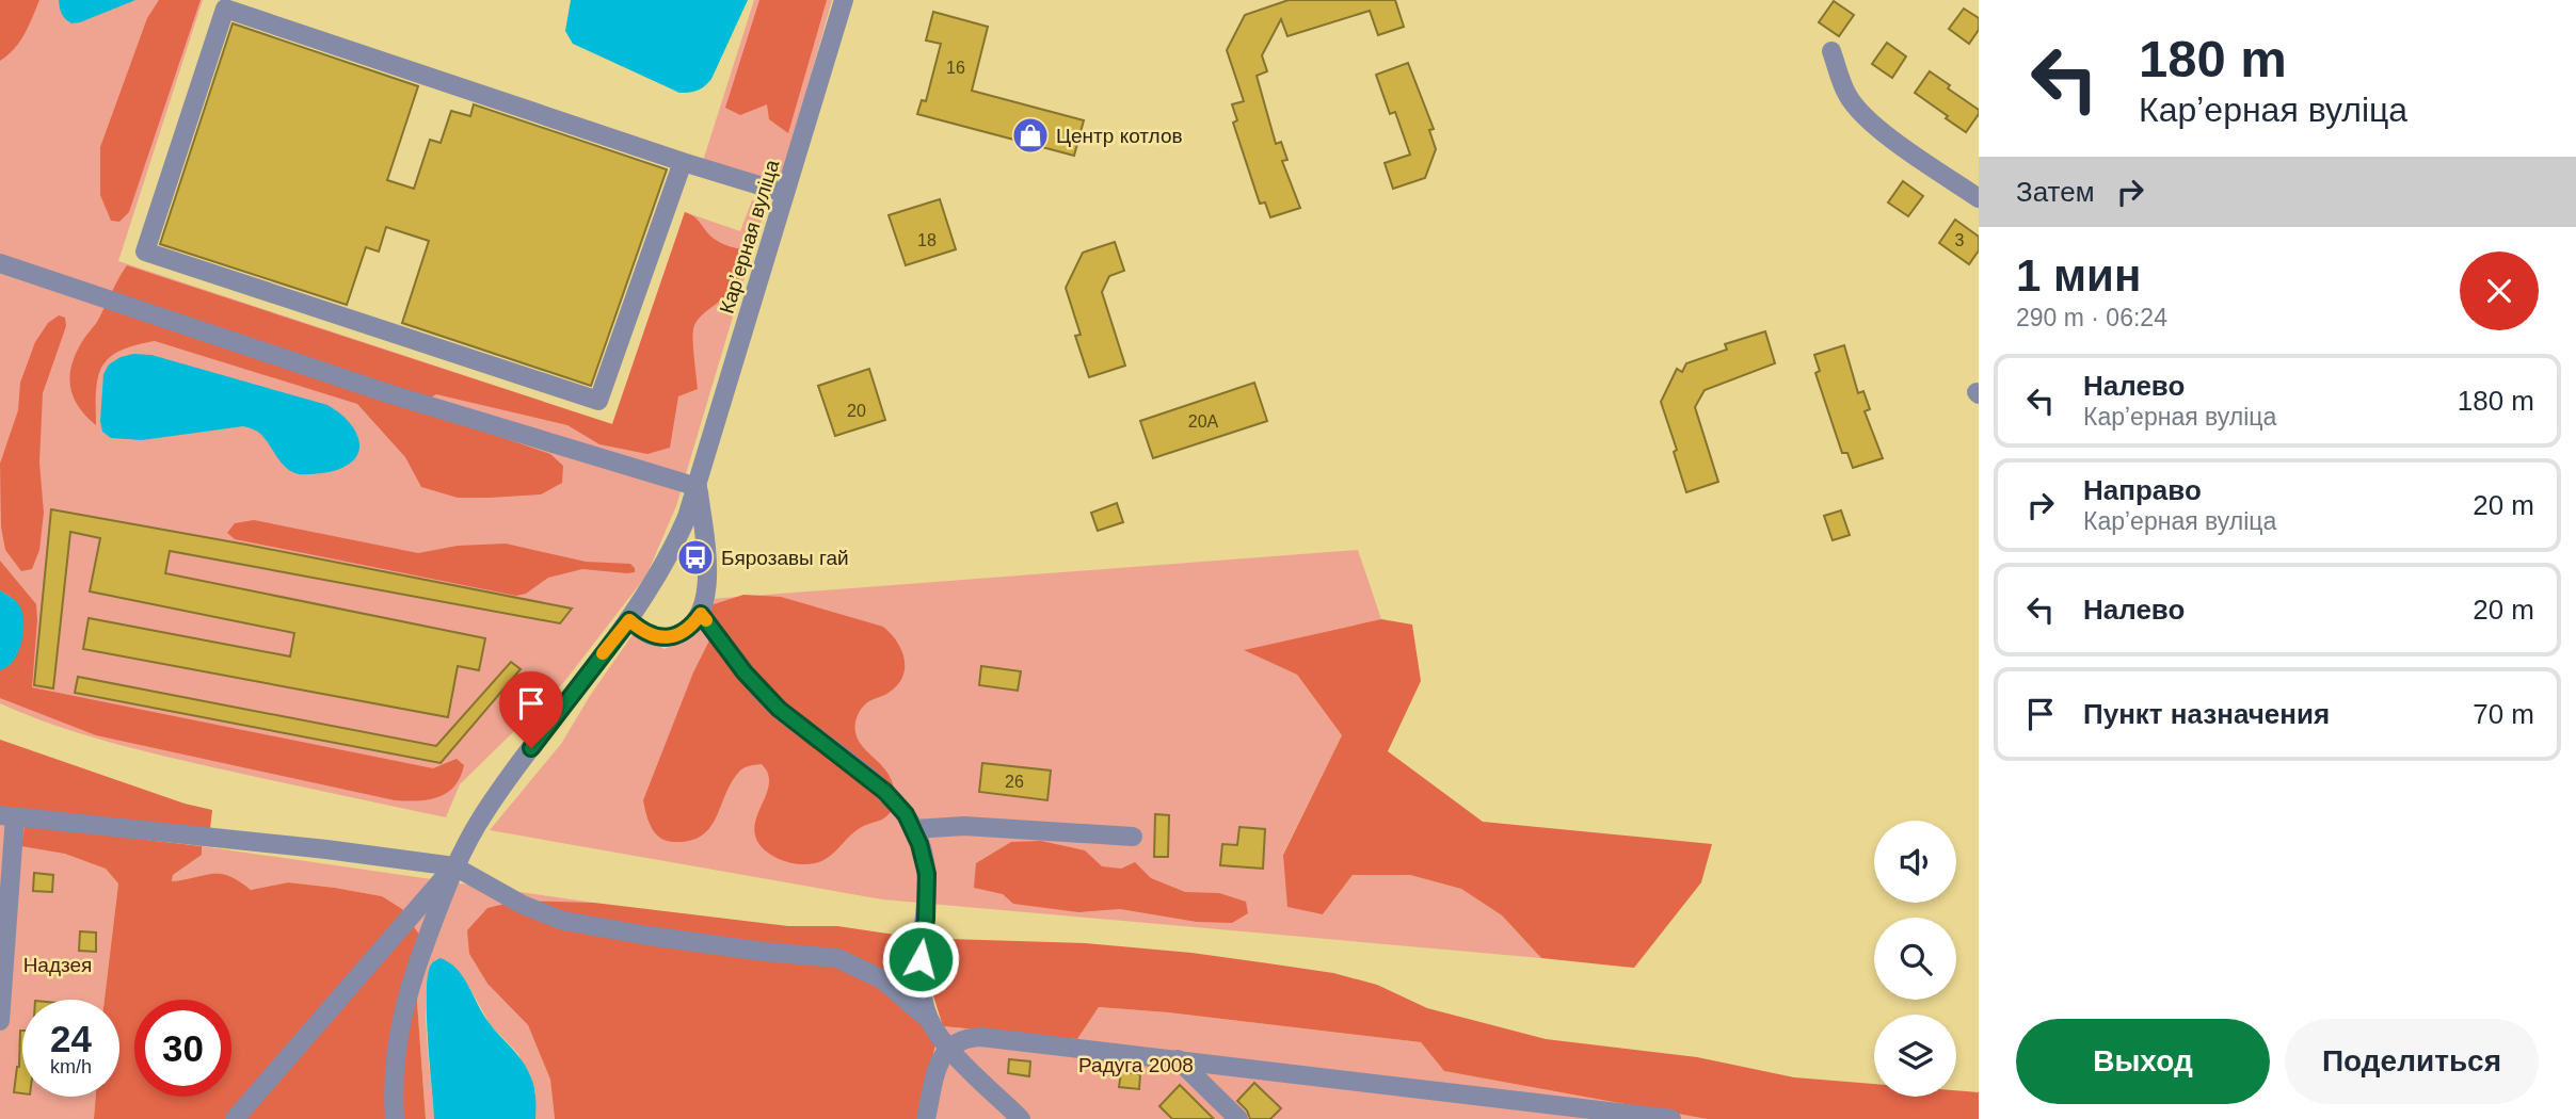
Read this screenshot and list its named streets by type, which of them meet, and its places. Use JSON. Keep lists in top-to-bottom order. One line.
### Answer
{"streets":{"street":["Карʼерная вуліца"]},"parks":["Надзея","Радуга 2008"],"places":{"shop":["Центр котлов"],"bus stop":["Бярозавы гай"]},"house_numbers":["16","18","3","20","20А","26"],"page":{"turn":["180 m","Карʼерная вуліца"],"then":"Затем","heading":["1 мин","290 m · 06:24"],"list":[{"name":"Налево","note":"Карʼерная вуліца","value":"180 m"},{"name":"Направо","note":"Карʼерная вуліца","value":"20 m"},{"name":"Налево","value":"20 m"},{"name":"Пункт назначения","value":"70 m"}],"speed":"24 km/h","limit":"30","buttons":["Выход","Поделиться"]}}
